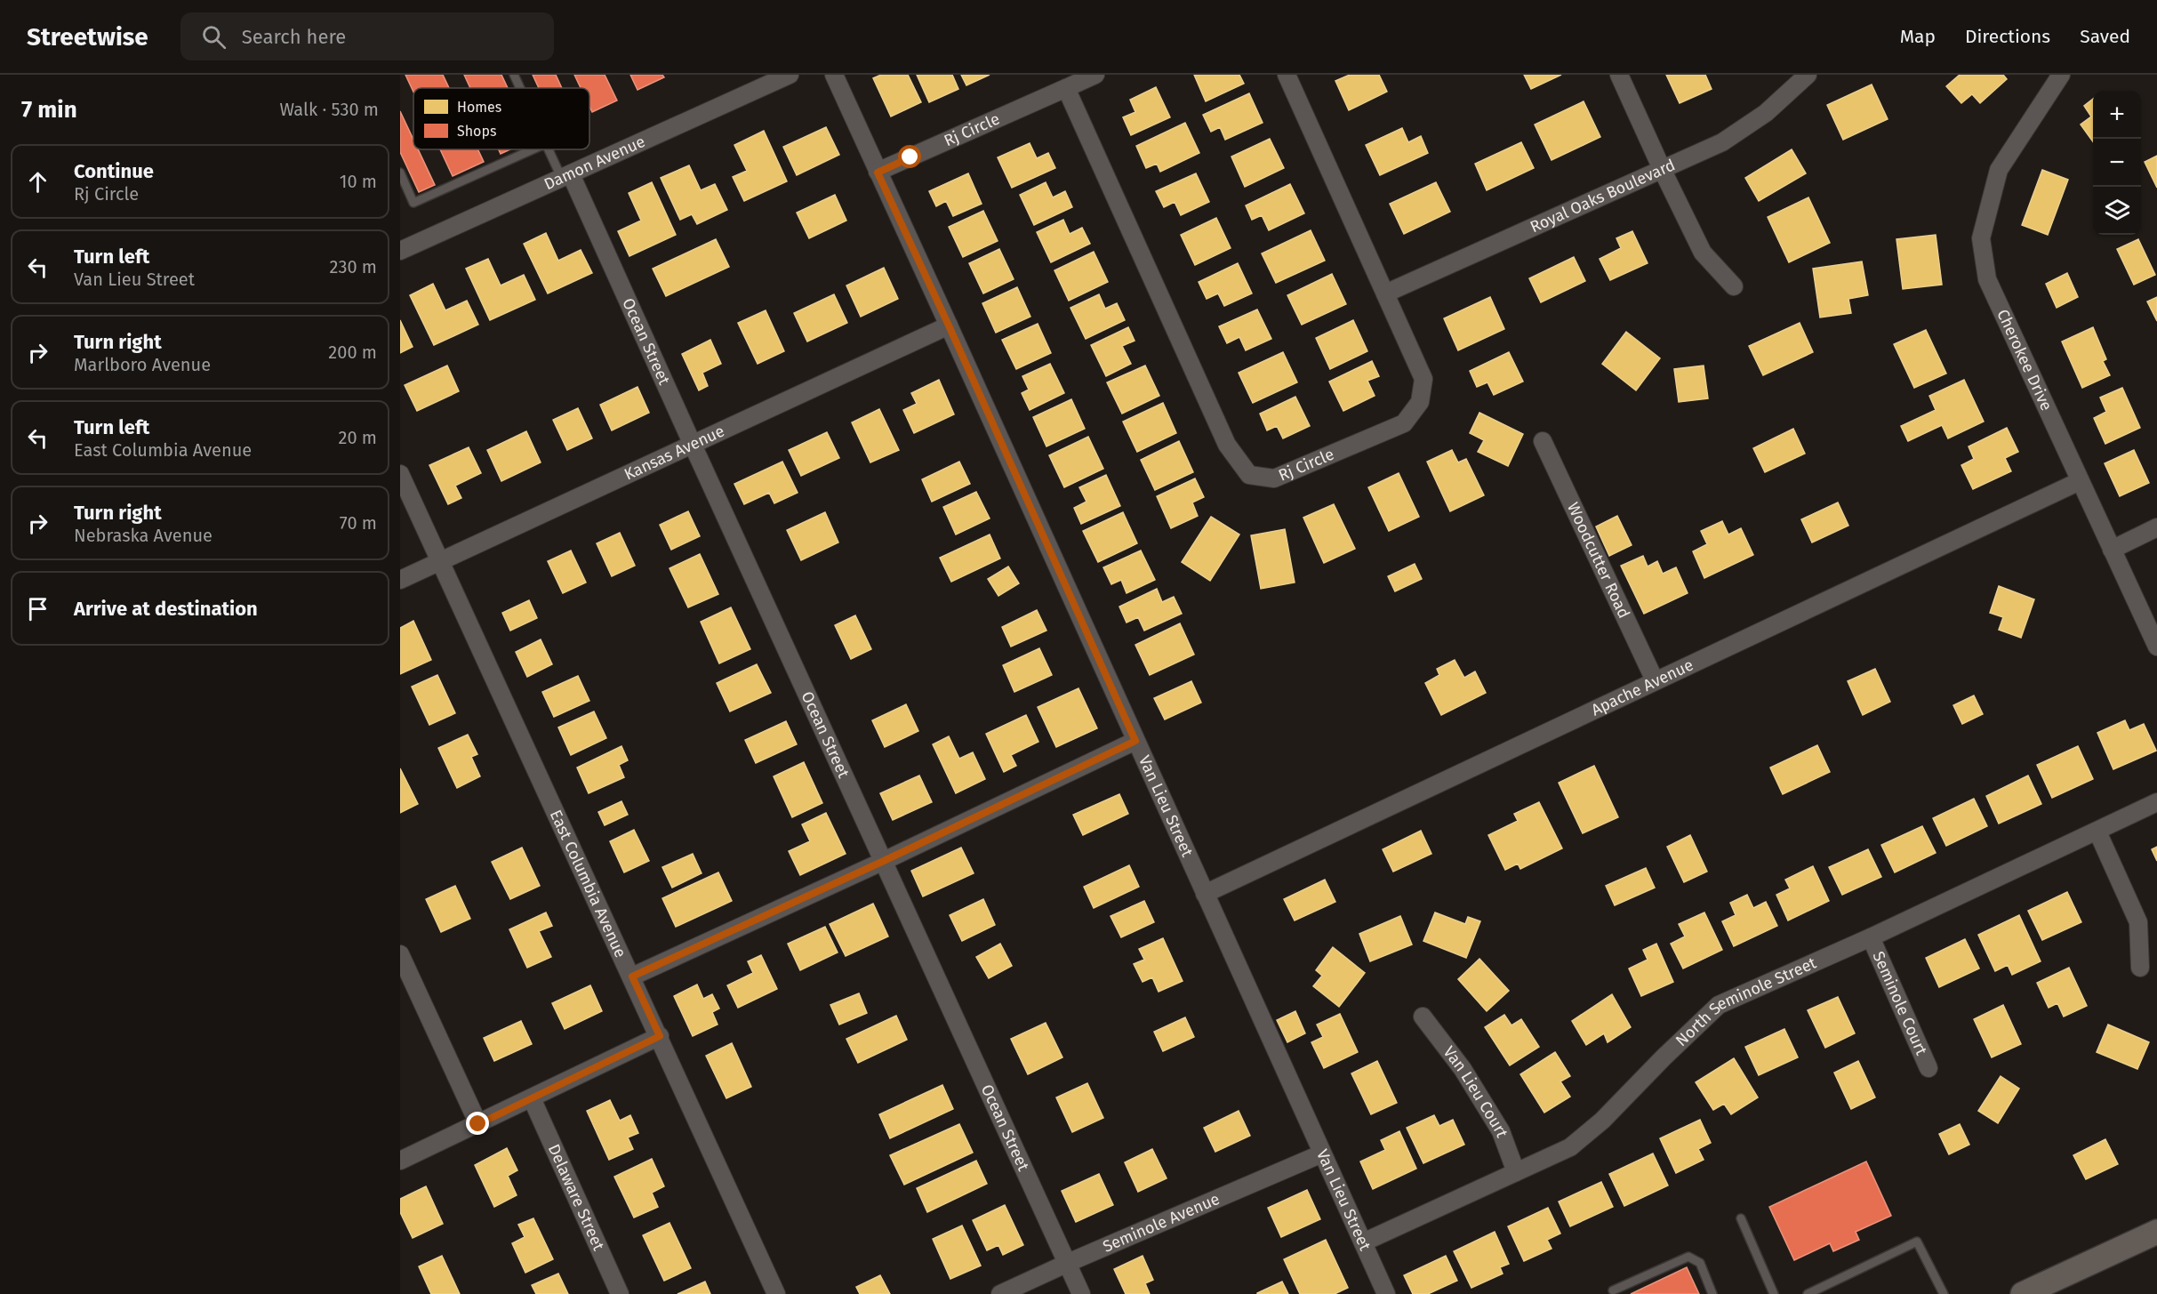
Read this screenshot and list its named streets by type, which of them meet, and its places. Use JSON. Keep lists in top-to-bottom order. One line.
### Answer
{"streets":{"street":["Rj Circle","Damon Avenue","Royal Oaks Boulevard","Ocean Street","Cherokee Drive","Kansas Avenue","Woodcutter Road","Apache Avenue","Van Lieu Street","East Columbia Avenue","Seminole Court","North Seminole Street","Van Lieu Court","Delaware Street","Seminole Avenue"]},"crossings":[["Rj Circle","Royal Oaks Boulevard"],["Rj Circle","Van Lieu Street"],["Damon Avenue","Ocean Street"],["Ocean Street","Kansas Avenue"],["Ocean Street","Seminole Avenue"],["Cherokee Drive","Apache Avenue"],["Kansas Avenue","Van Lieu Street"],["Kansas Avenue","East Columbia Avenue"],["Woodcutter Road","Apache Avenue"],["Apache Avenue","Van Lieu Street"],["Van Lieu Street","North Seminole Street"],["Van Lieu Street","Seminole Avenue"],["Seminole Court","North Seminole Street"],["North Seminole Street","Van Lieu Court"]],"legend":["Homes","Shops"],"page":{"header":"Streetwise","search":"Search here","nav":["Map","Directions","Saved"],"heading":["7 min","Walk · 530 m"],"map_buttons":["+","−"],"list":[["Continue","Rj Circle","10 m"],["Turn left","Van Lieu Street","230 m"],["Turn right","Marlboro Avenue","200 m"],["Turn left","East Columbia Avenue","20 m"],["Turn right","Nebraska Avenue","70 m"],"Arrive at destination"]}}
